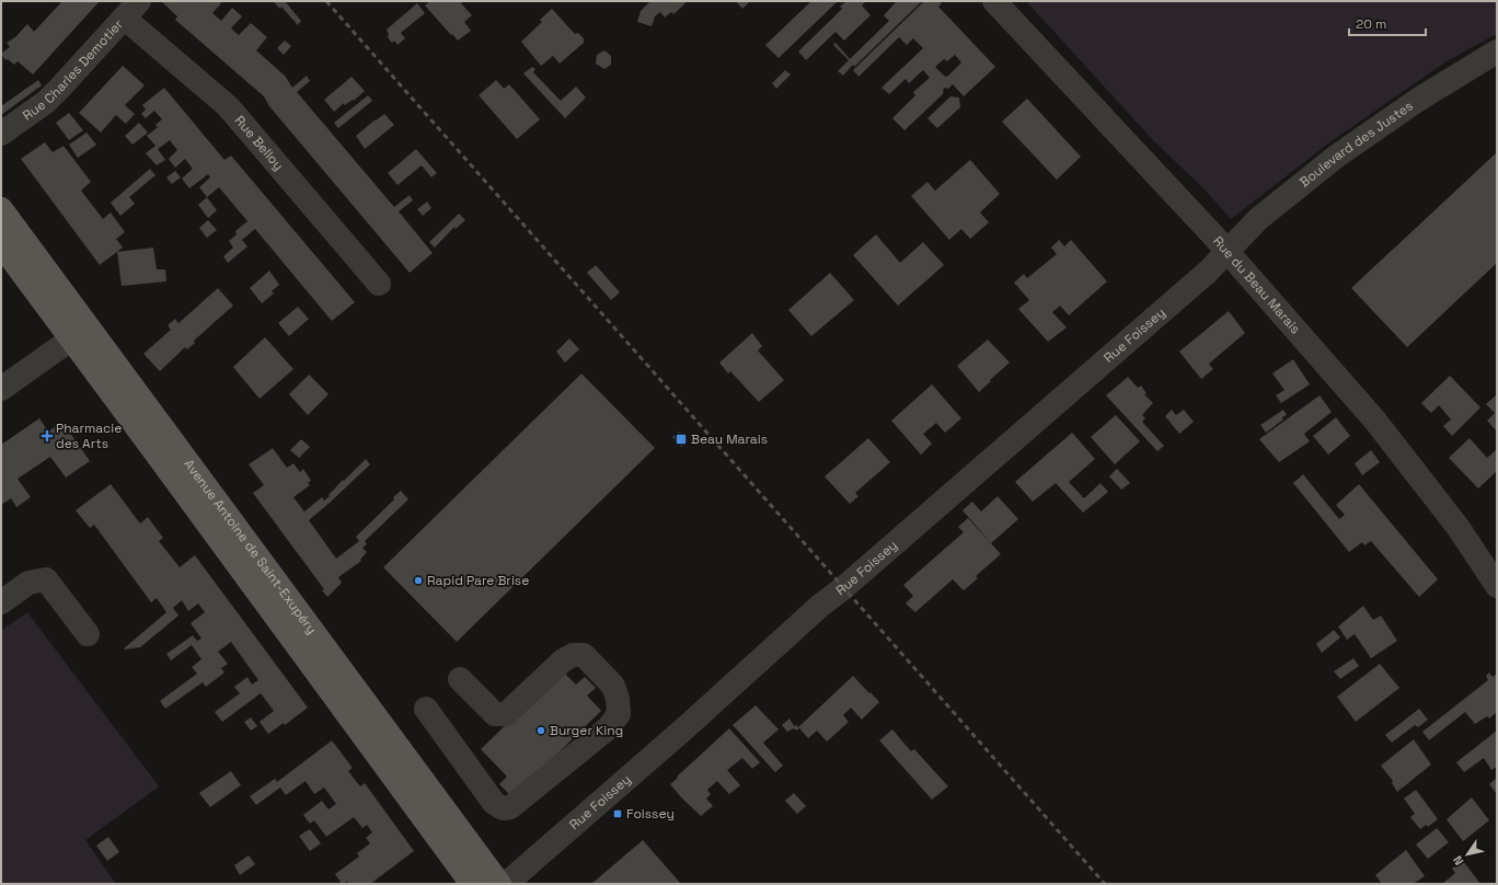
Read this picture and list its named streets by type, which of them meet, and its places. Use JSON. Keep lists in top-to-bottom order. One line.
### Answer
{"streets":{"main road":["Avenue Antoine de Saint-Exupéry"],"street":["Rue Charles Demotier","Rue Belloy","Boulevard des Justes","Rue du Beau Marais","Rue Foissey"]},"crossings":[["Rue Charles Demotier","Rue Belloy"],["Boulevard des Justes","Rue du Beau Marais"],["Boulevard des Justes","Rue Foissey"],["Rue du Beau Marais","Rue Foissey"]],"places":{"health":["Pharmacie des Arts"],"transit":["Beau Marais","Foissey"],"other":["Rapid Pare Brise","Burger King"]},"scale_bar":"20 m","north":"bottom left"}
